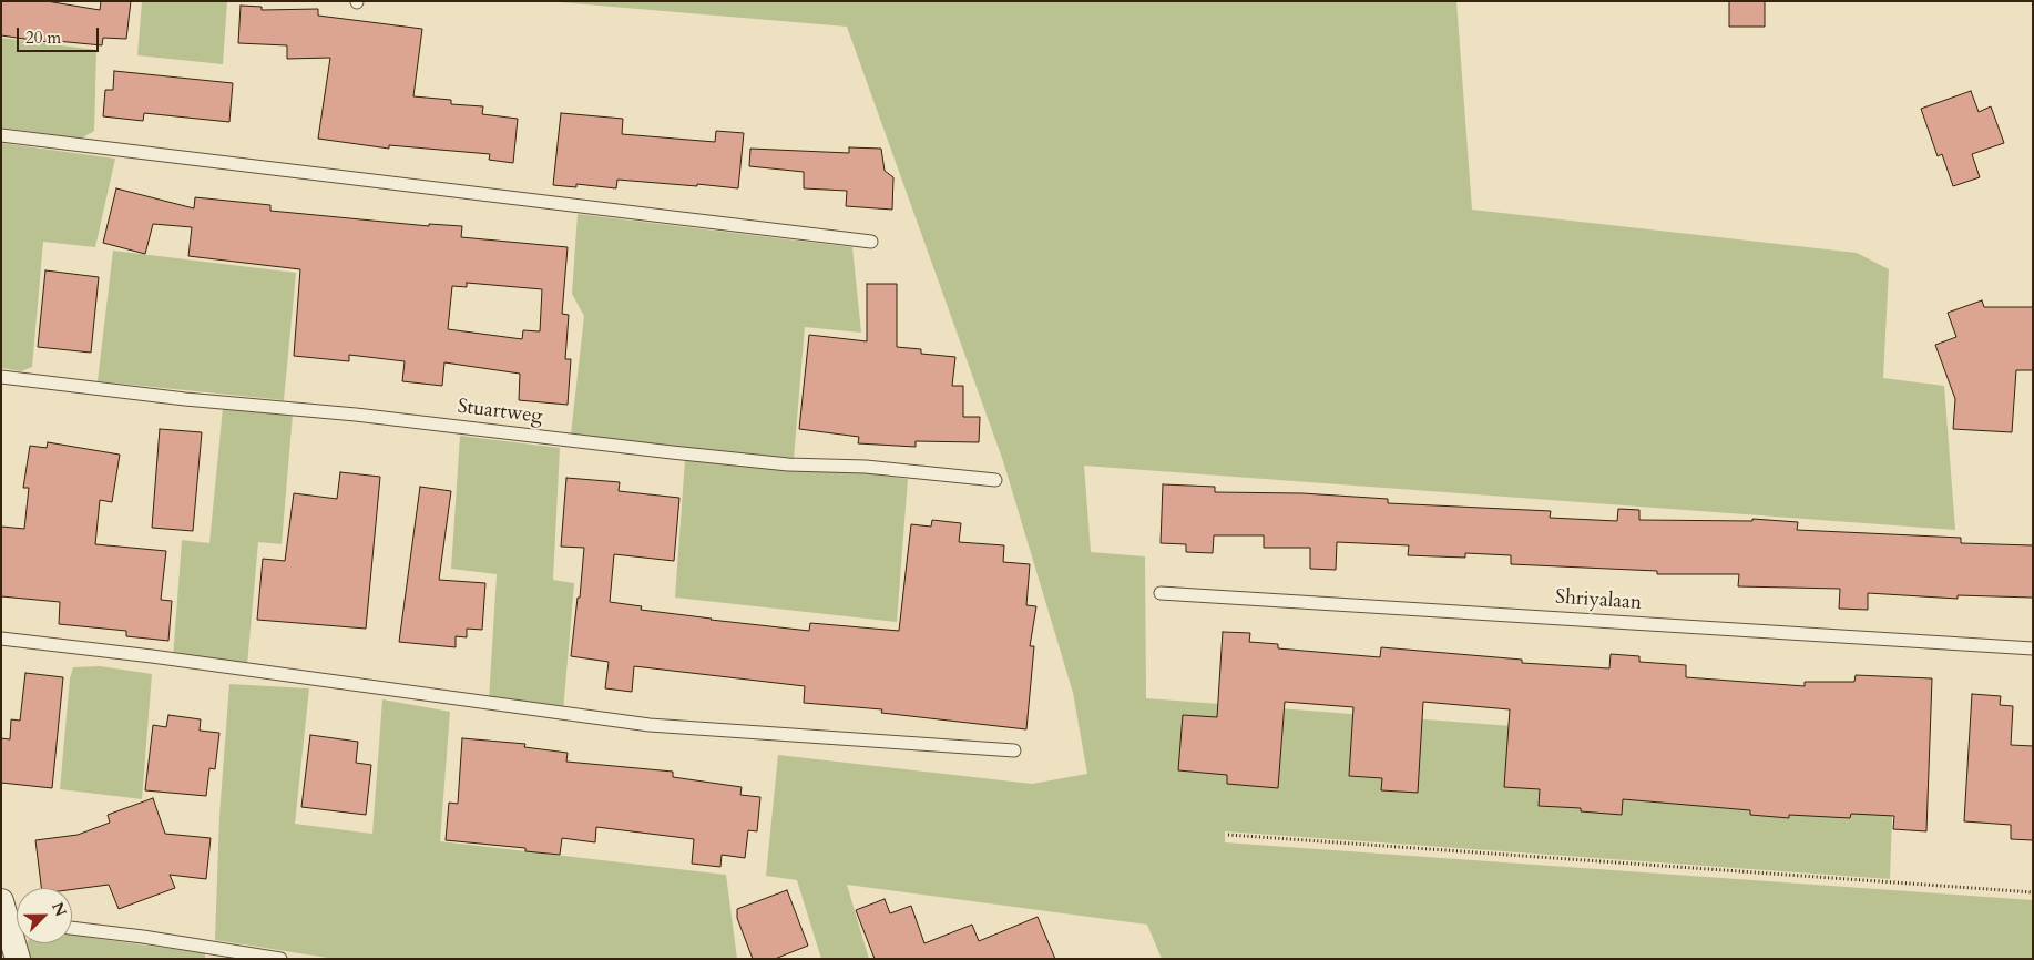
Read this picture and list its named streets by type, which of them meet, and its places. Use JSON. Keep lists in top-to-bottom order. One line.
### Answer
{"streets":{"lane":["Stuartweg","Shriyalaan"]},"scale_bar":"20 m","north":"top right"}
